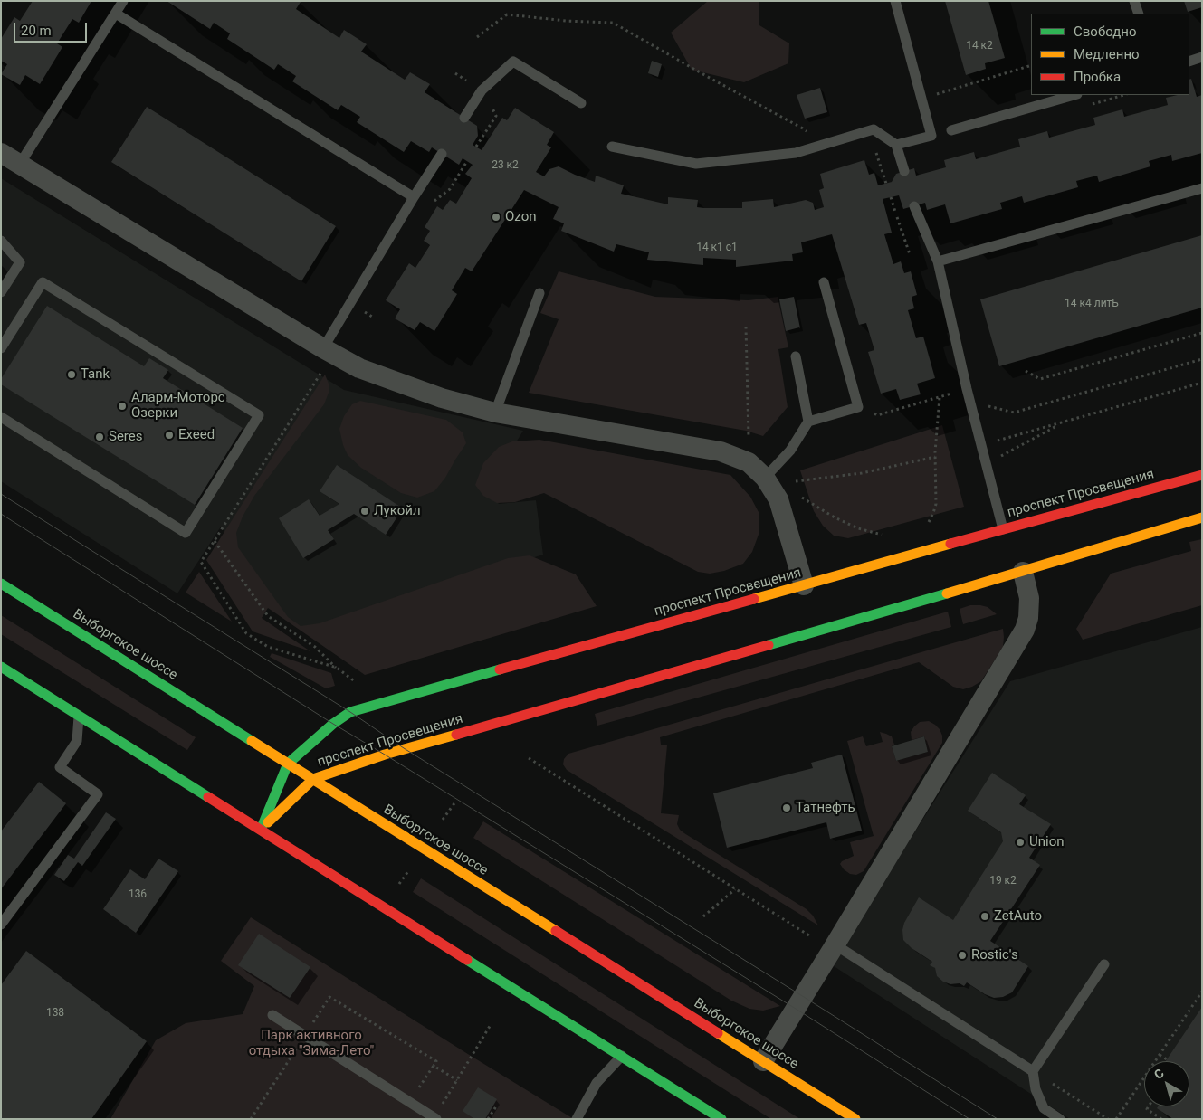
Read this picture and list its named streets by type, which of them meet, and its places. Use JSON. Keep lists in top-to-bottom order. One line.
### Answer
{"streets":{"main road":["проспект Просвещения","Выборгское шоссе"]},"crossings":[["проспект Просвещения","Выборгское шоссе"]],"parks":["Парк активного отдыха \"Зима-Лето\""],"places":["Ozon","Tank","Аларм-Моторс Озерки","Exeed","Seres","Лукойл","Татнефть","Union","ZetAuto","Rostic's"],"house_numbers":["14 к2","23 к2","14 к1 с1","14 к4 литБ","19 к2","136","138"],"legend":["Свободно","Медленно","Пробка"],"scale_bar":"20 m","north":"top left"}
